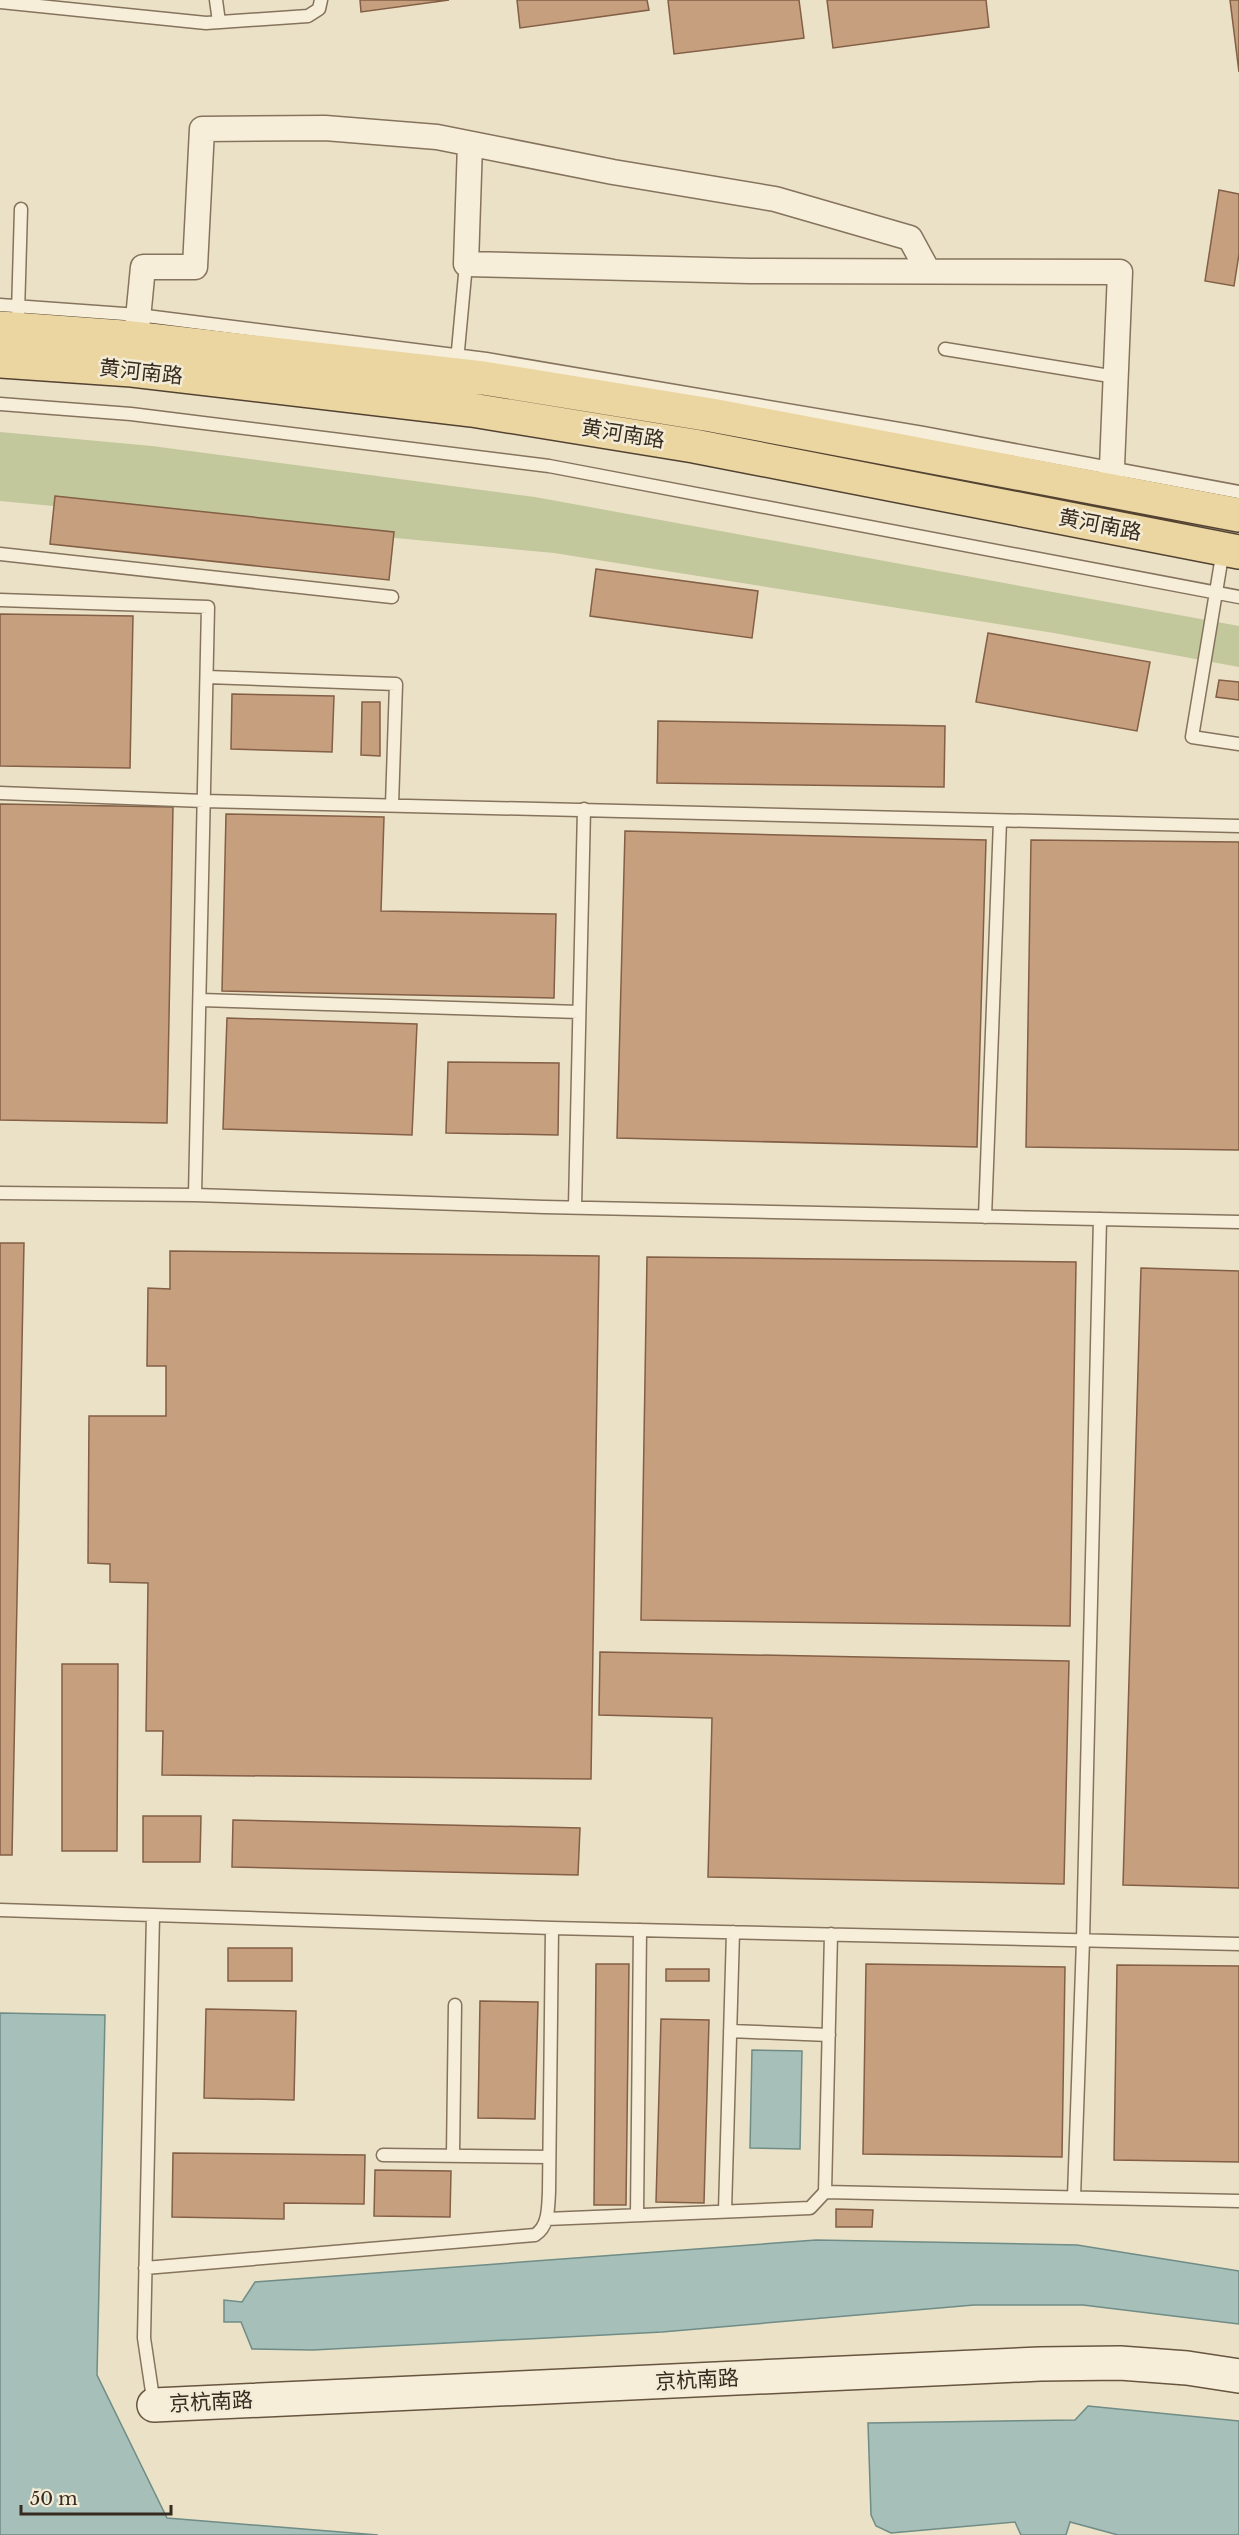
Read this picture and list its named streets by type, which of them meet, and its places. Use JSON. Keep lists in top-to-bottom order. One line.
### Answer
{"streets":{"main road":["黄河南路"],"street":["京杭南路"]},"scale_bar":"50 m"}
